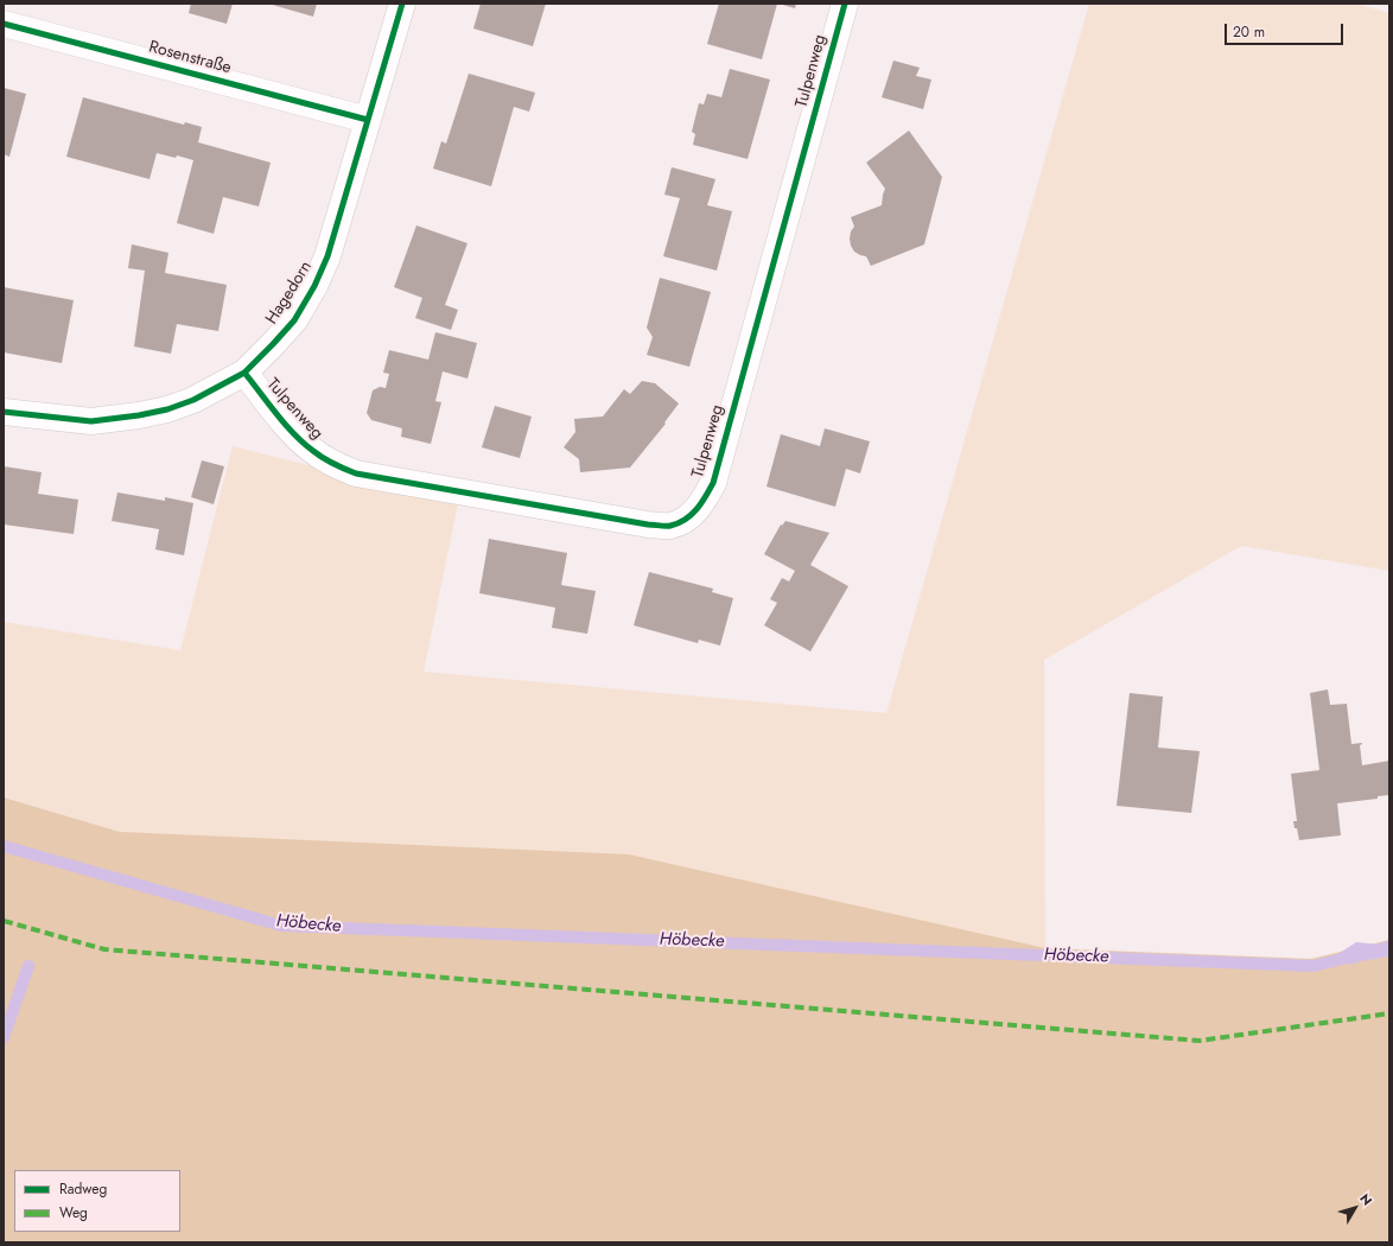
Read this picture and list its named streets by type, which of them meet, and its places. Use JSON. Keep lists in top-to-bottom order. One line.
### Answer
{"streets":{"street":["Rosenstraße","Tulpenweg","Hagedorn"]},"crossings":[["Rosenstraße","Hagedorn"],["Tulpenweg","Hagedorn"]],"water":["Höbecke"],"legend":["Radweg","Weg"],"scale_bar":"20 m","north":"top right"}
